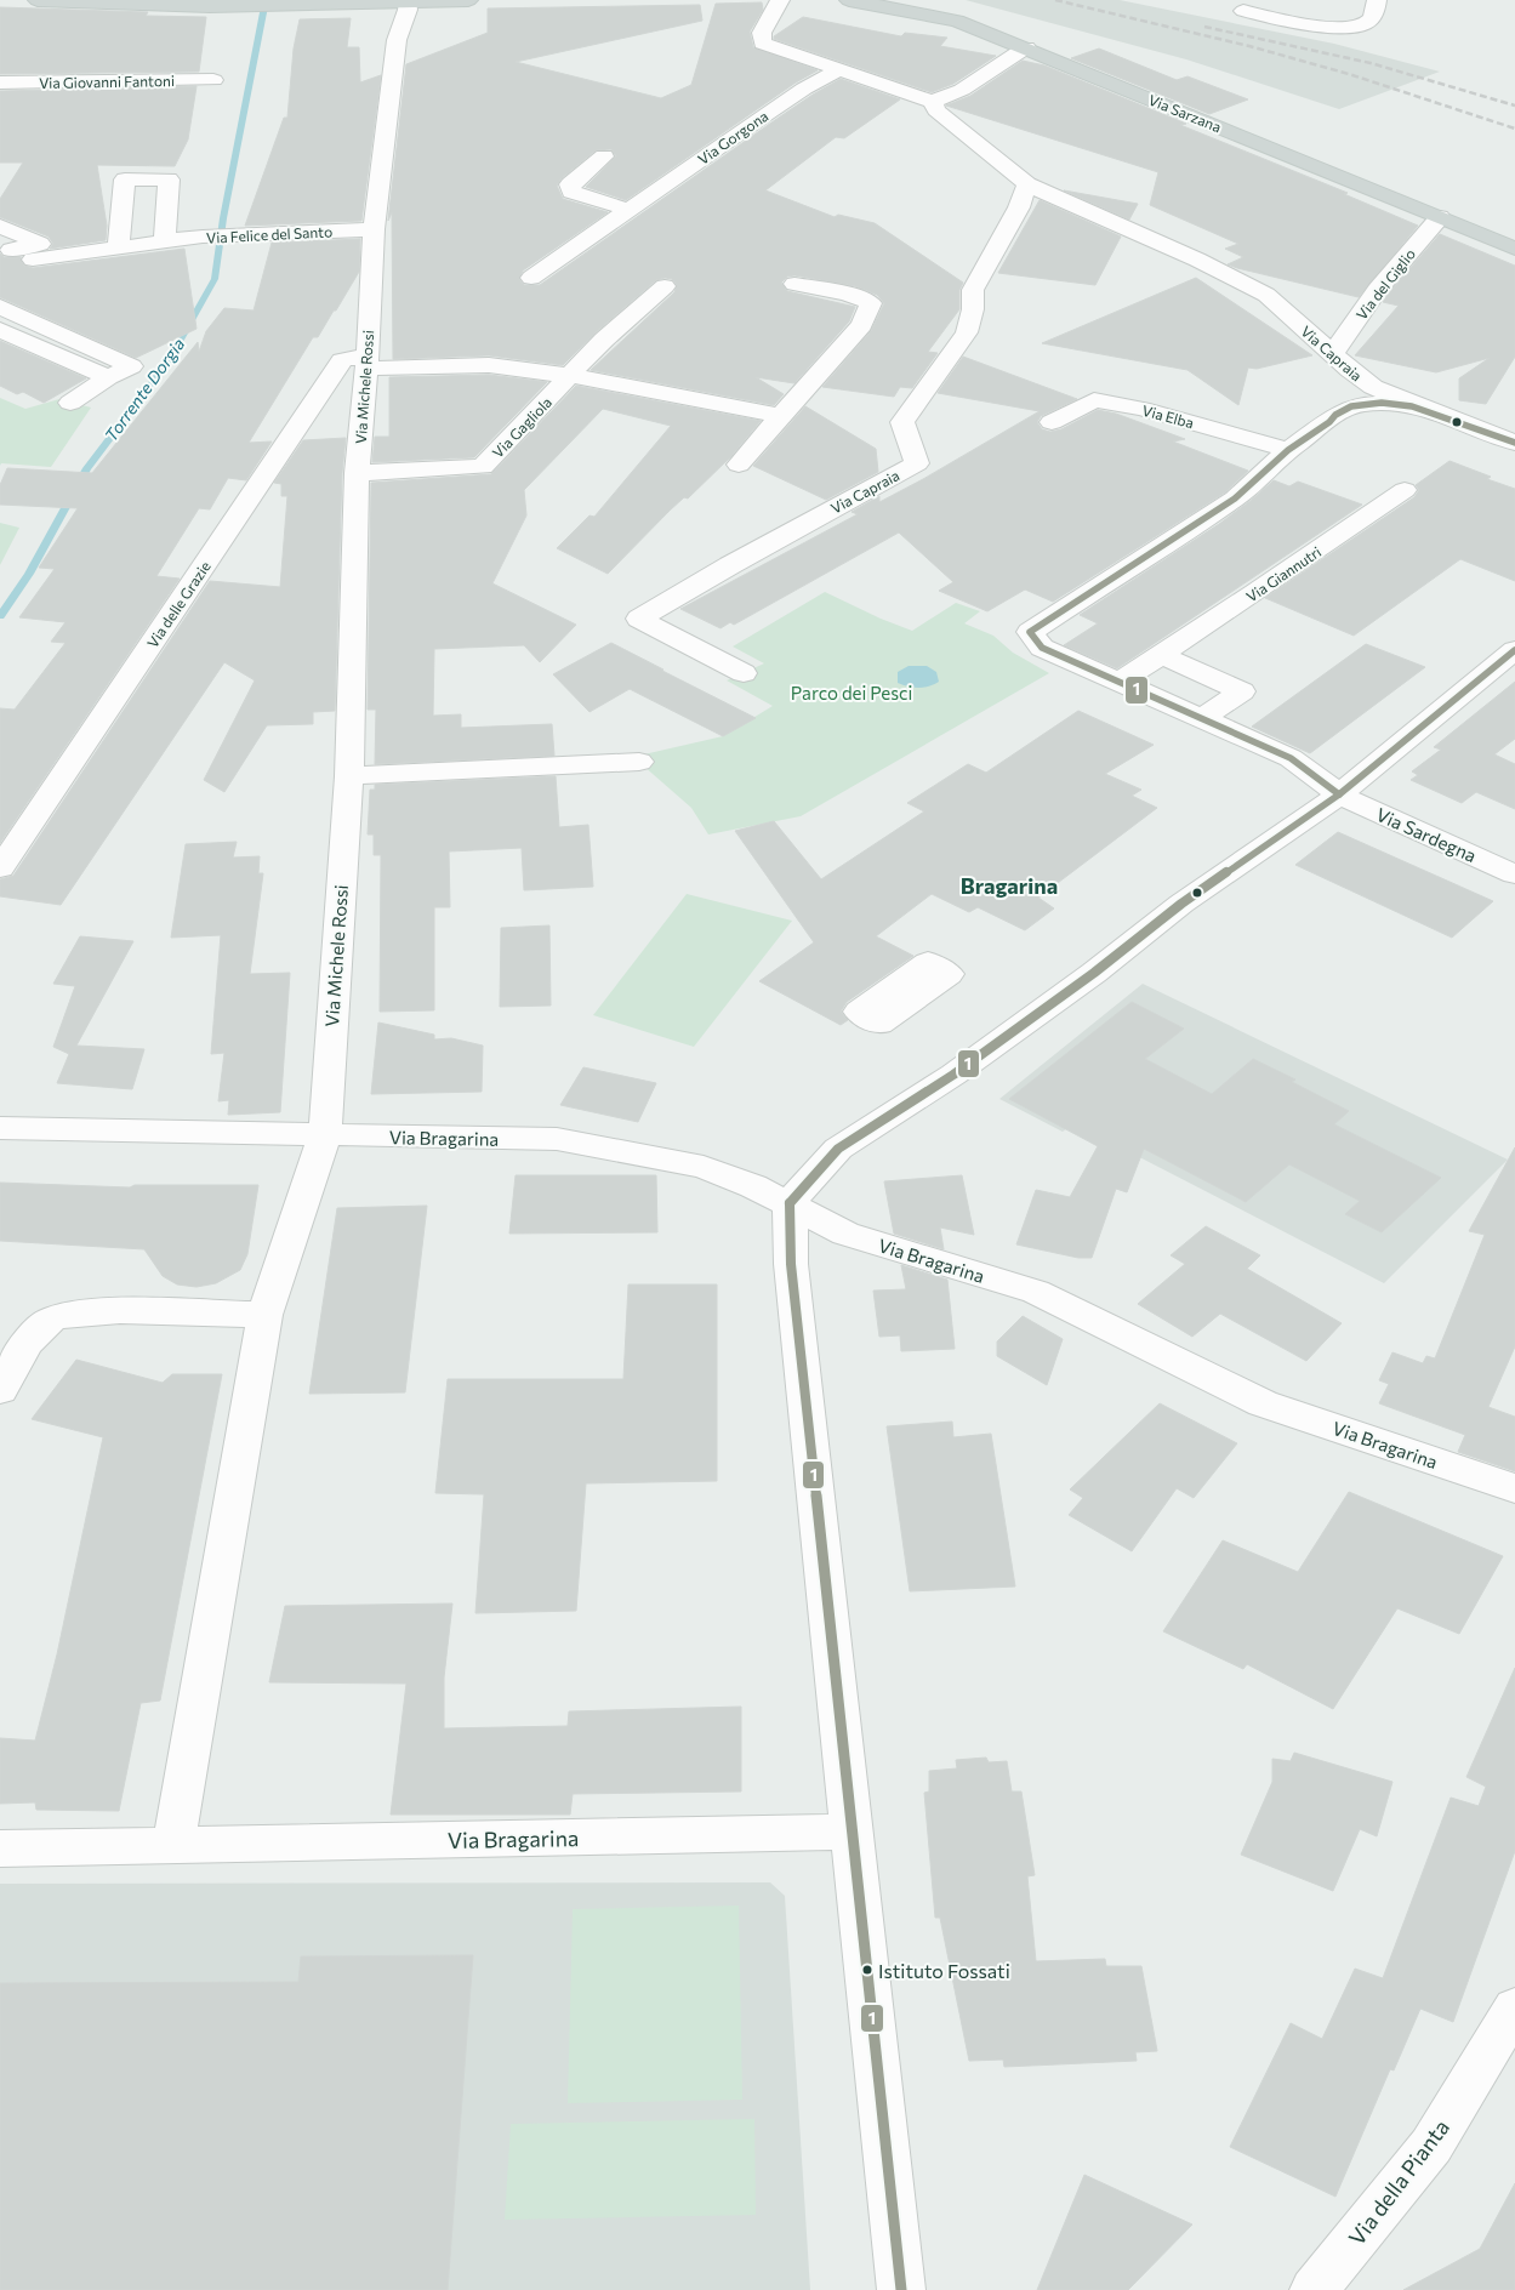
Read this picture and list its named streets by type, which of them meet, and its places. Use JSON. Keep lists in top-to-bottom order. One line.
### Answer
{"streets":{"main road":["Via Sarzana"],"street":["Via Giovanni Fantoni","Via Gorgona","Via Felice del Santo","Via del Giglio","Via Capraia","Via Michele Rossi","Via Elba","Via Gagliola","Via Giannutri","Via delle Grazie","Via Sardegna","Via Bragarina","Via della Pianta"]},"crossings":[["Via Sarzana","Via del Giglio"],["Via Gorgona","Via Capraia"],["Via Felice del Santo","Via Michele Rossi"],["Via del Giglio","Via Capraia"],["Via Michele Rossi","Via Gagliola"],["Via Michele Rossi","Via delle Grazie"],["Via Michele Rossi","Via Bragarina"],["Via Gagliola","Via delle Grazie"]],"districts":["Bragarina"],"water":["Torrente Dorgia"],"parks":["Parco dei Pesci"],"places":["Istituto Fossati"],"lines":["transit line 1"]}
